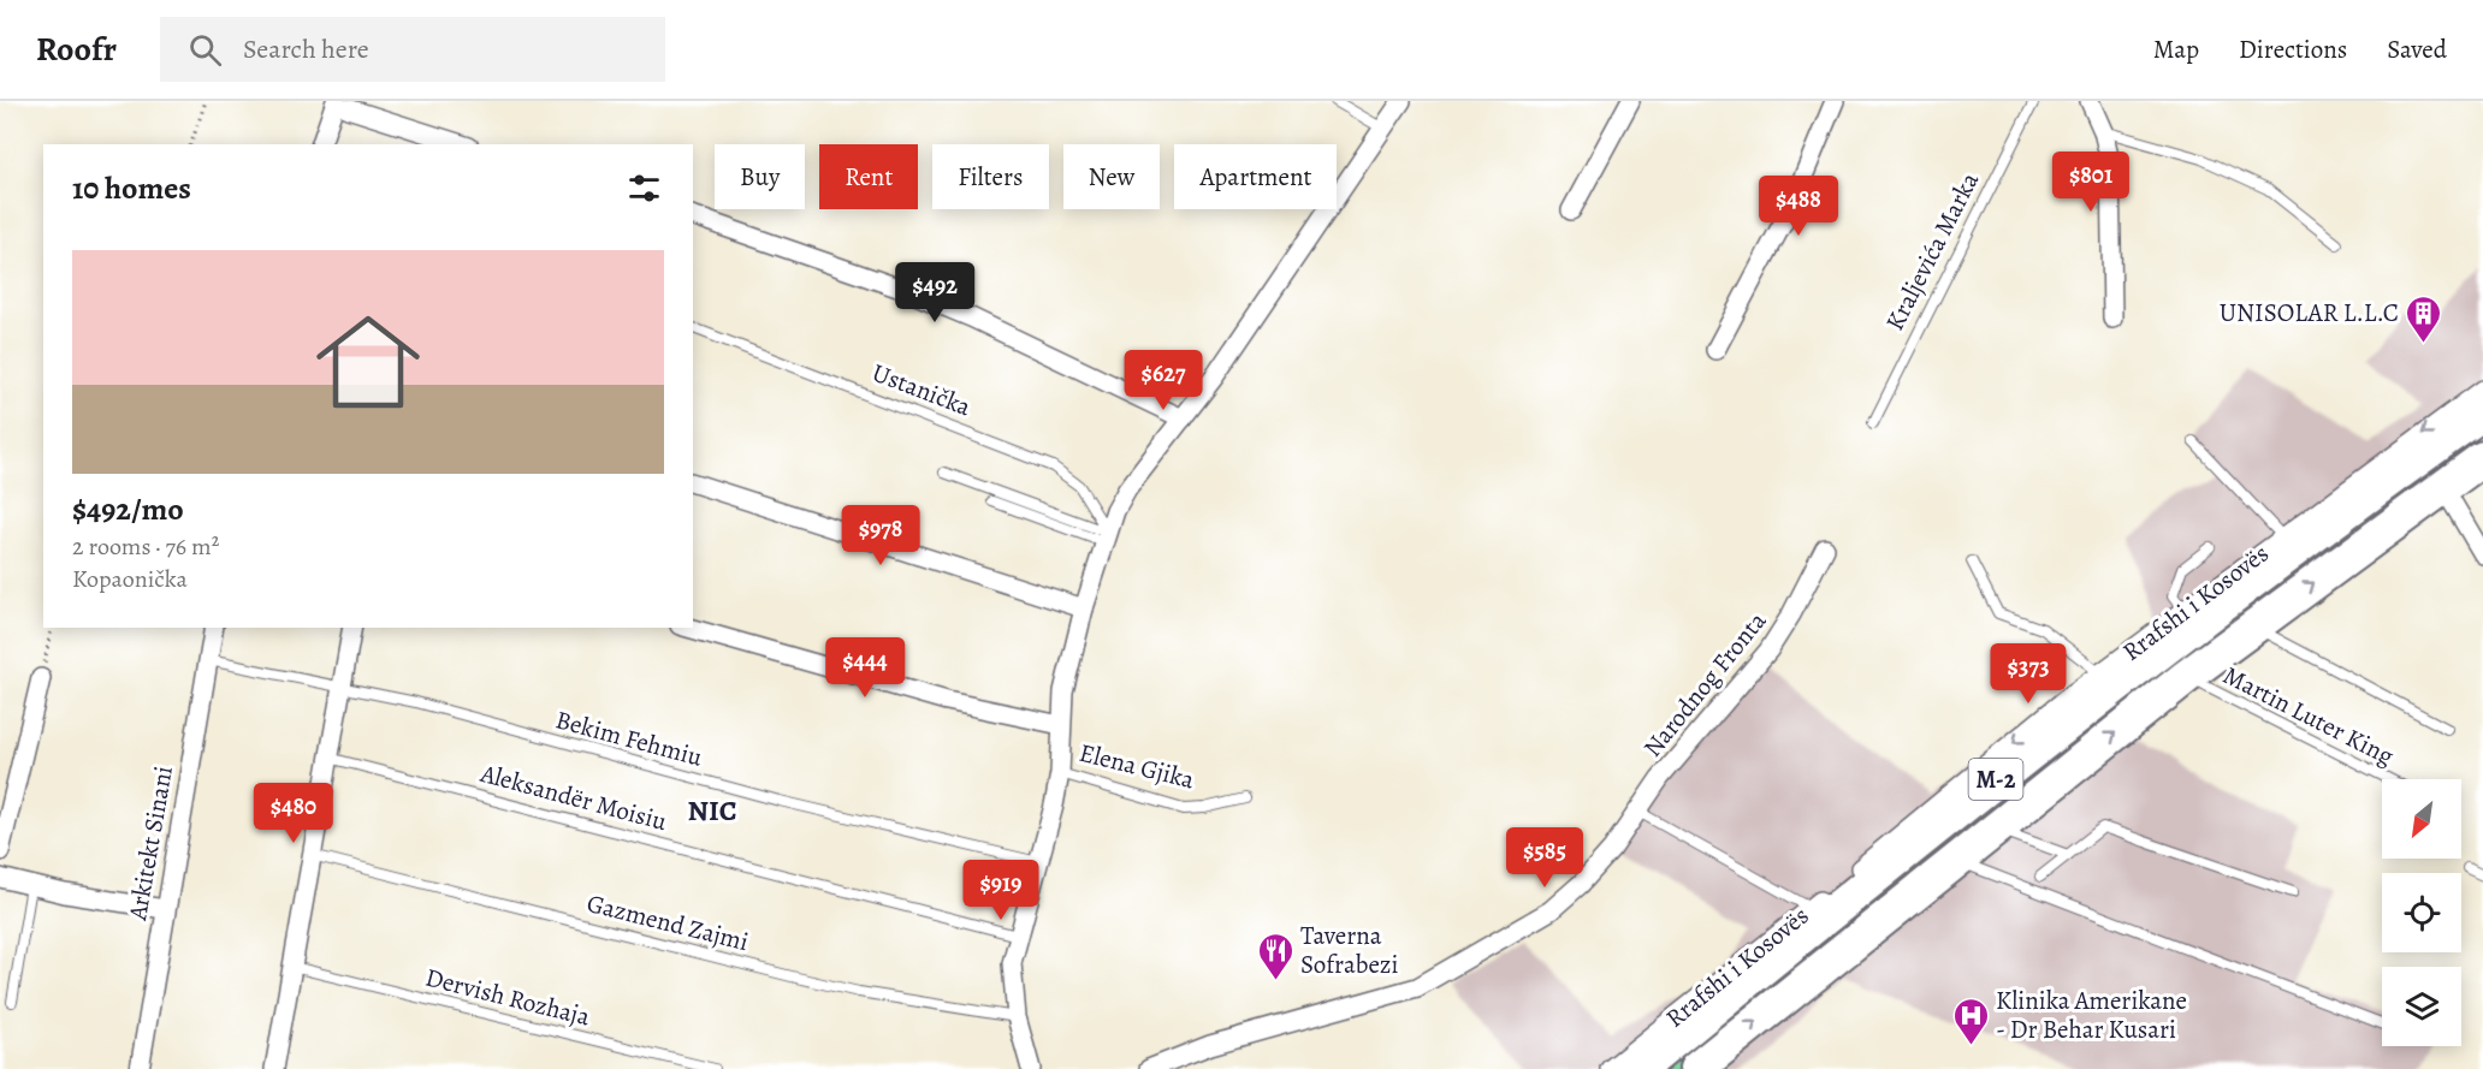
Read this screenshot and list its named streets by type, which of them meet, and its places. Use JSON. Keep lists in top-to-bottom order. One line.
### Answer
{"streets":{"highway":["Rrafshi i Kosovës","M-2"],"street":["Narodnog Fronta","Elena Gjika","Arkitekt Sinani"],"lane":["Kraljevića Marka","Ustanička","Martin Luter King","Bekim Fehmiu","Aleksandër Moisiu","Gazmend Zajmi","Dervish Rozhaja"]},"crossings":[["Martin Luter King","M-2"],["Bekim Fehmiu","Elena Gjika"],["Bekim Fehmiu","Arkitekt Sinani"],["Elena Gjika","Aleksandër Moisiu"],["Elena Gjika","Gazmend Zajmi"]],"districts":["NIC"],"places":{"building":["UNISOLAR L.L.C"],"restaurant":["Taverna Sofrabezi"],"hospital":["Klinika Amerikane - Dr Behar Kusari"]},"north":"bottom left","page":{"header":"Roofr","search":"Search here","nav":["Map","Directions","Saved"],"chip":["Buy","Rent","Filters","New","Apartment"],"heading":"10 homes","price":["$801","$488","$492","$627","$978","$444","$373","$480","$585","$919"],"list":[{"name":"$492/mo","note":"2 rooms · 76 m² · Kopaonička"}]}}
